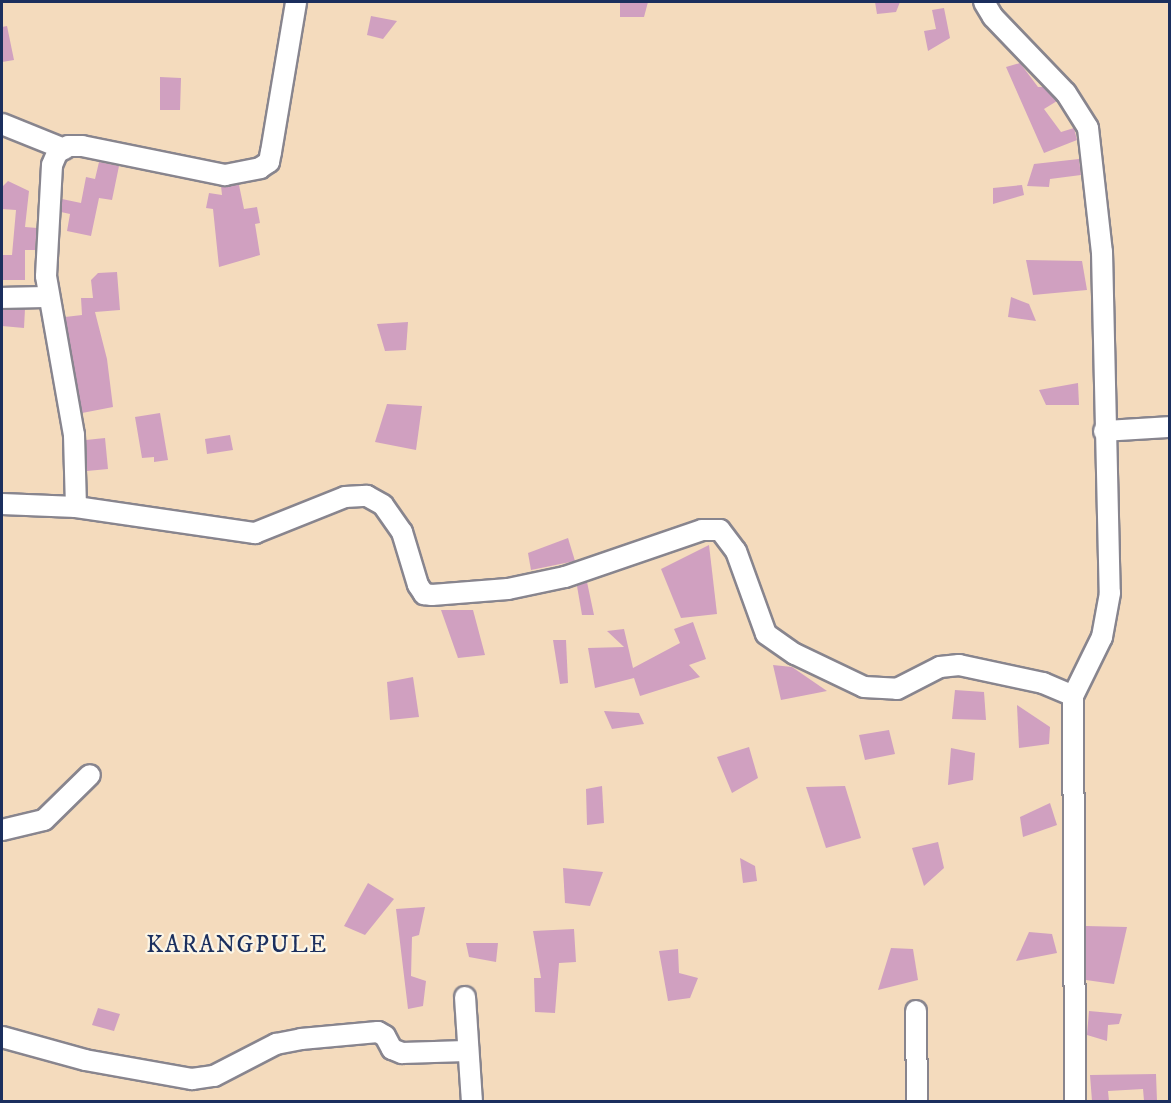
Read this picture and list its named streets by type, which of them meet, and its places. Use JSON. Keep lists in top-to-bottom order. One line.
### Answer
{"districts":["KARANGPULE"]}
